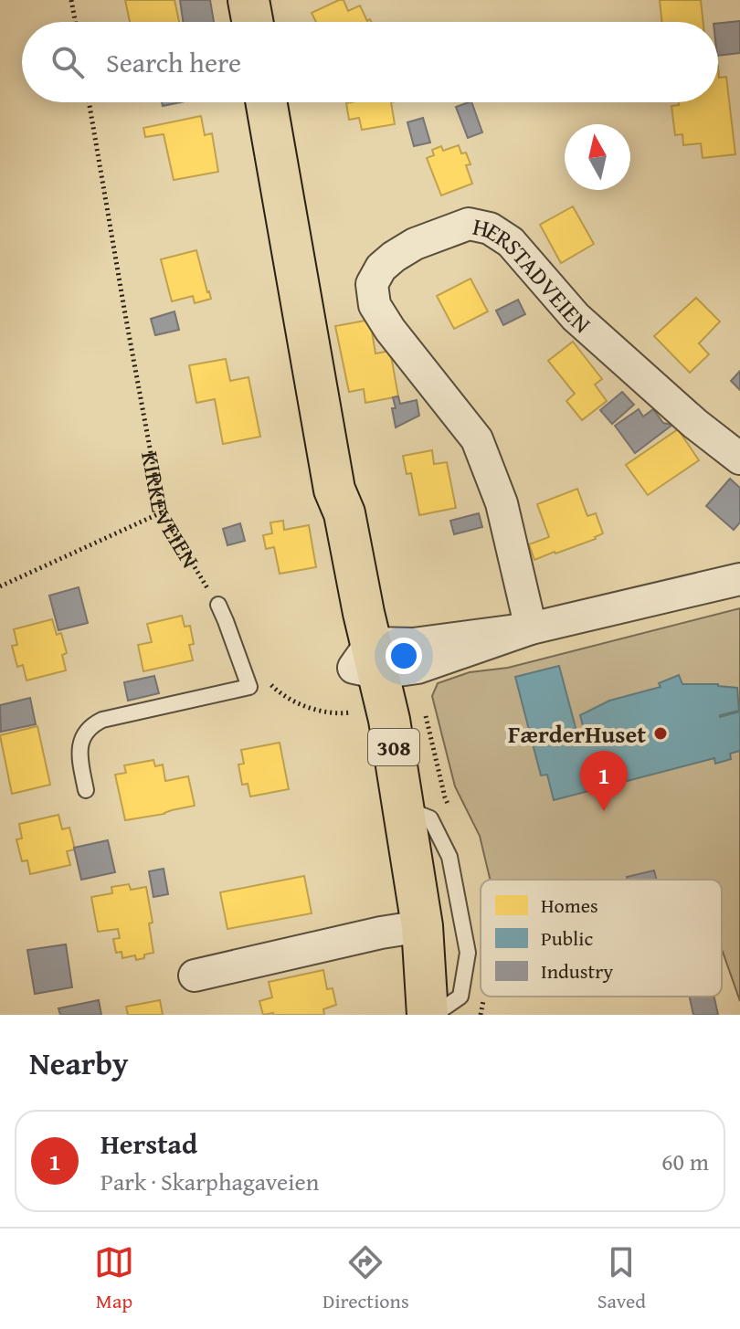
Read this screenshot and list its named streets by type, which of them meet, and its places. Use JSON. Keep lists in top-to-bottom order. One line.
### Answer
{"streets":{"main road":["308"],"street":["HERSTADVEIEN"],"path":["KIRKEVEIEN"]},"places":["FærderHuset"],"legend":["Homes","Public","Industry"],"north":"top","page":{"search":"Search here","pins":"1","heading":"Nearby","list":[{"mark":"1","name":"Herstad","note":"Park · Skarphagaveien","value":"60 m"}],"nav":["Map","Directions","Saved"]}}
